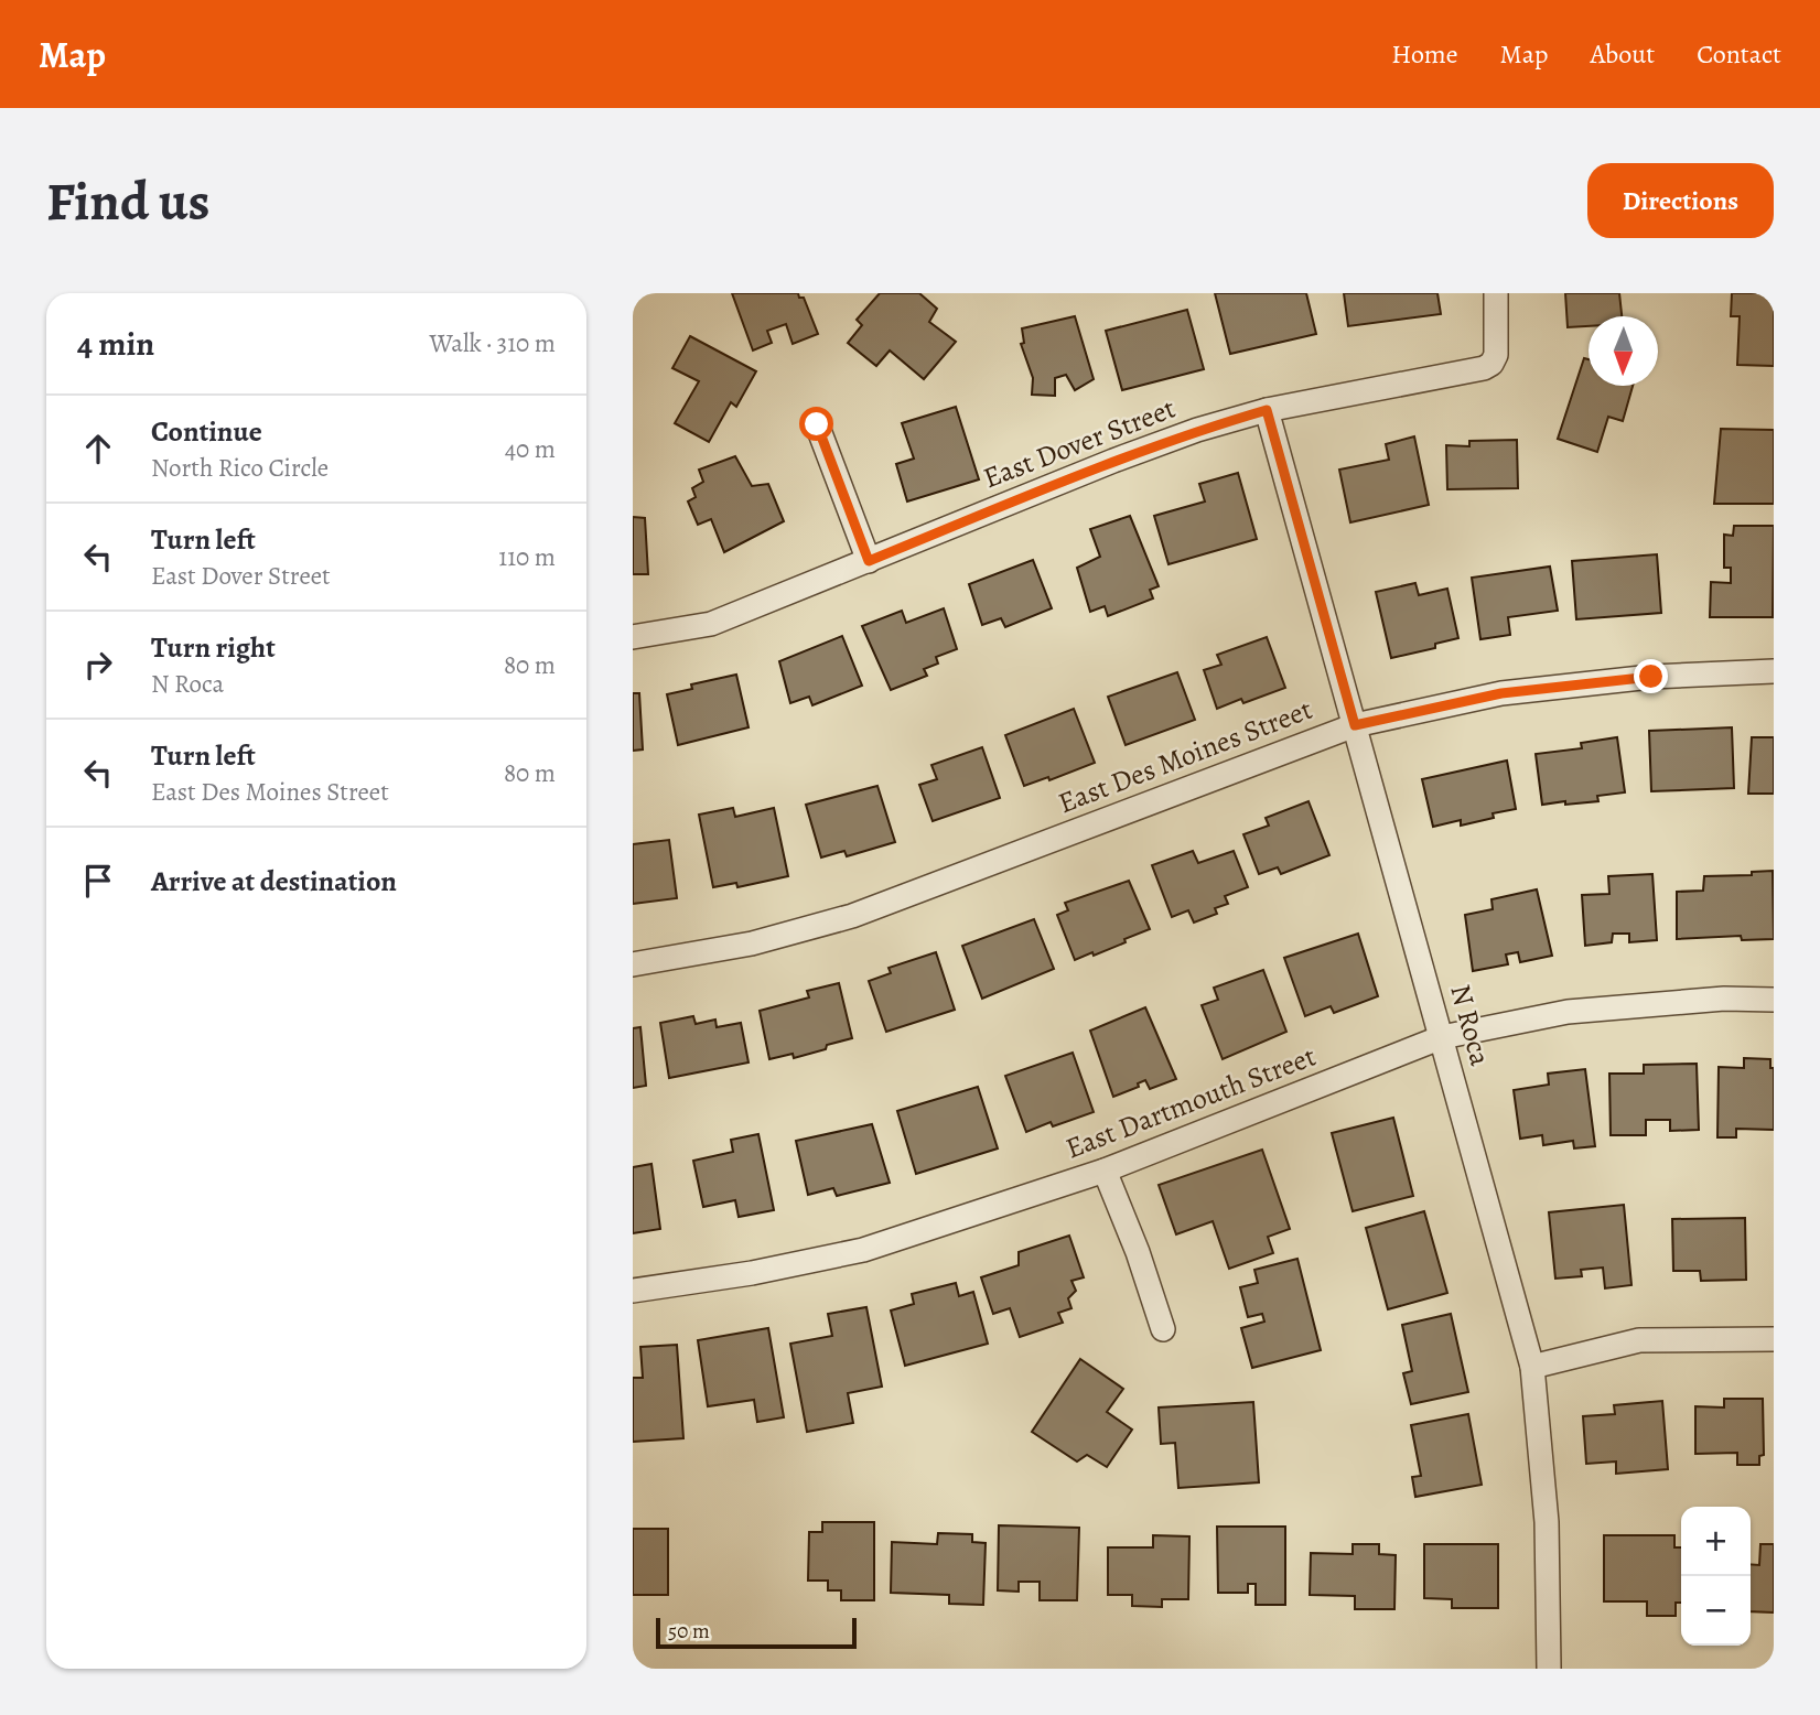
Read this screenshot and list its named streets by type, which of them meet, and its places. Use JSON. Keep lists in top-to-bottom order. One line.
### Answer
{"streets":{"street":["East Dover Street","East Des Moines Street","N Roca","East Dartmouth Street"]},"crossings":[["East Dover Street","N Roca"],["East Des Moines Street","N Roca"],["N Roca","East Dartmouth Street"]],"scale_bar":"50 m","north":"bottom","page":{"header":"Map","nav":["Home","Map","About","Contact"],"buttons":"Directions","title":"Find us","heading":["4 min","Walk · 310 m"],"list":[["Continue","North Rico Circle","40 m"],["Turn left","East Dover Street","110 m"],["Turn right","N Roca","80 m"],["Turn left","East Des Moines Street","80 m"],"Arrive at destination"],"map_buttons":["+","−"],"scale":"50 m"}}
